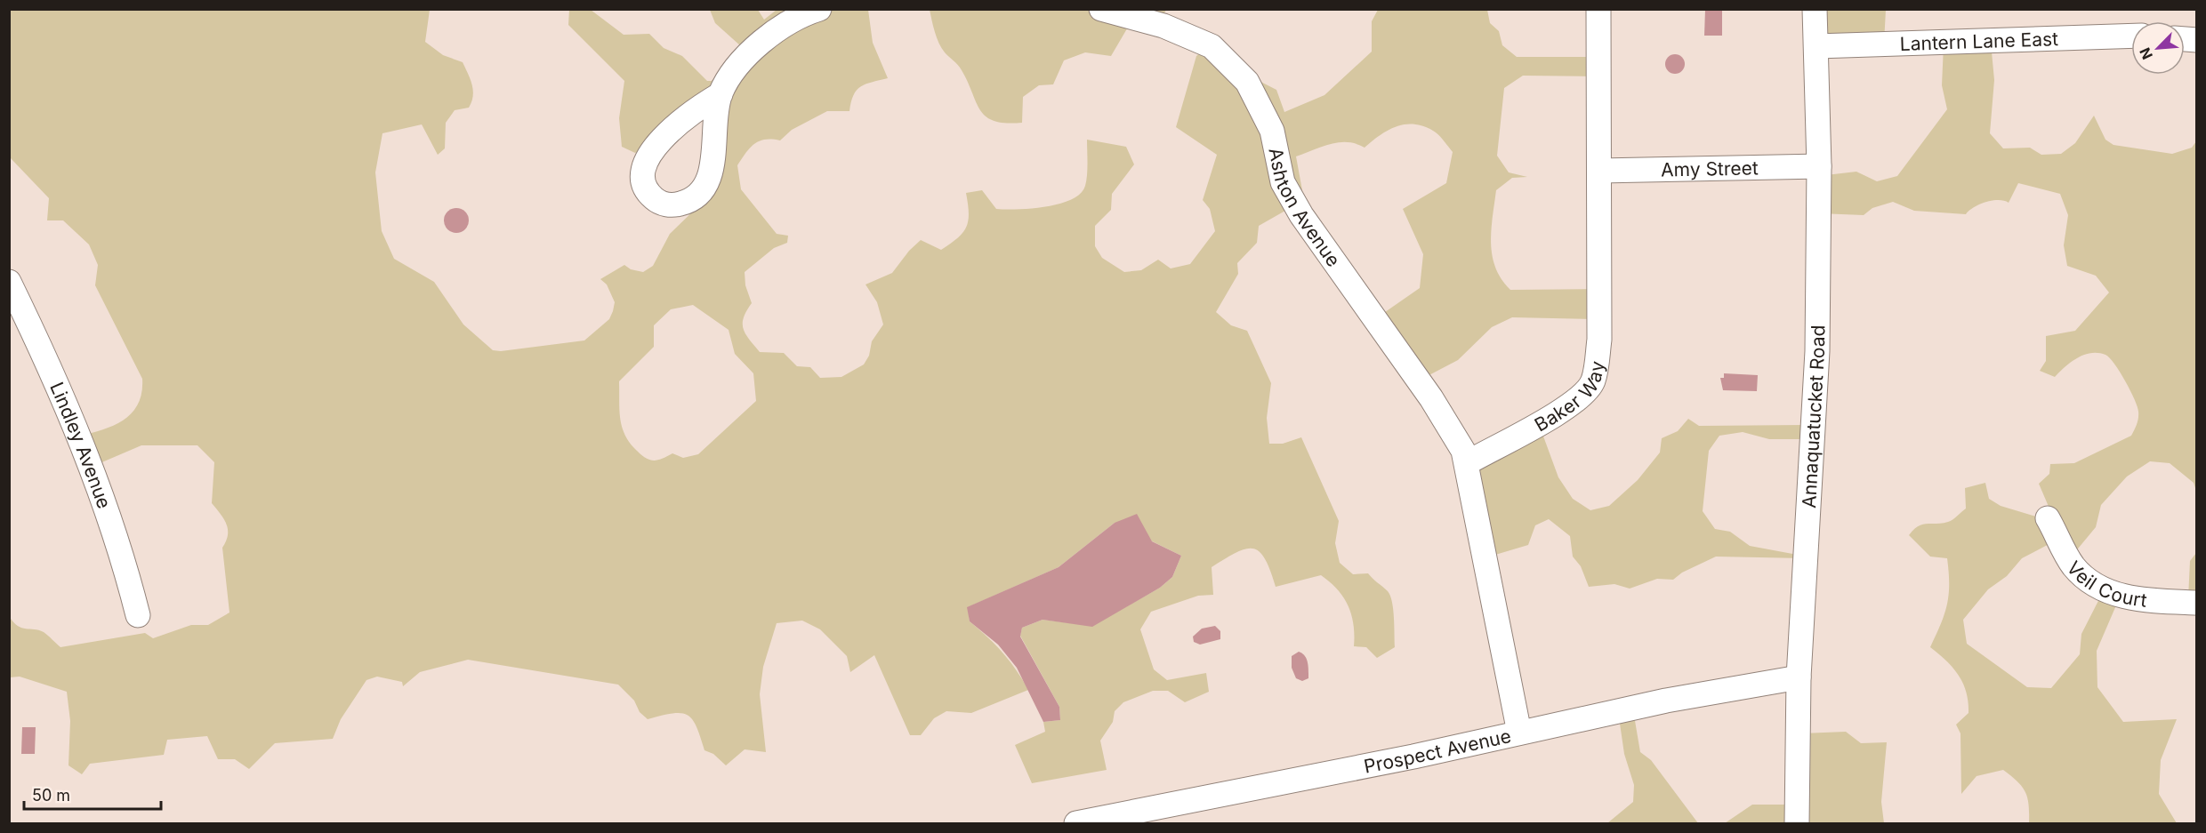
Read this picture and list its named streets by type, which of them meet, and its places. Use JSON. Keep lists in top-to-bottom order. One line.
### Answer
{"streets":{"street":["Lantern Lane East","Amy Street","Ashton Avenue","Baker Way","Annaquatucket Road","Lindley Avenue","Veil Court","Prospect Avenue"]},"crossings":[["Lantern Lane East","Annaquatucket Road"],["Amy Street","Baker Way"],["Amy Street","Annaquatucket Road"],["Ashton Avenue","Baker Way"],["Annaquatucket Road","Prospect Avenue"]],"scale_bar":"50 m","north":"bottom left"}
